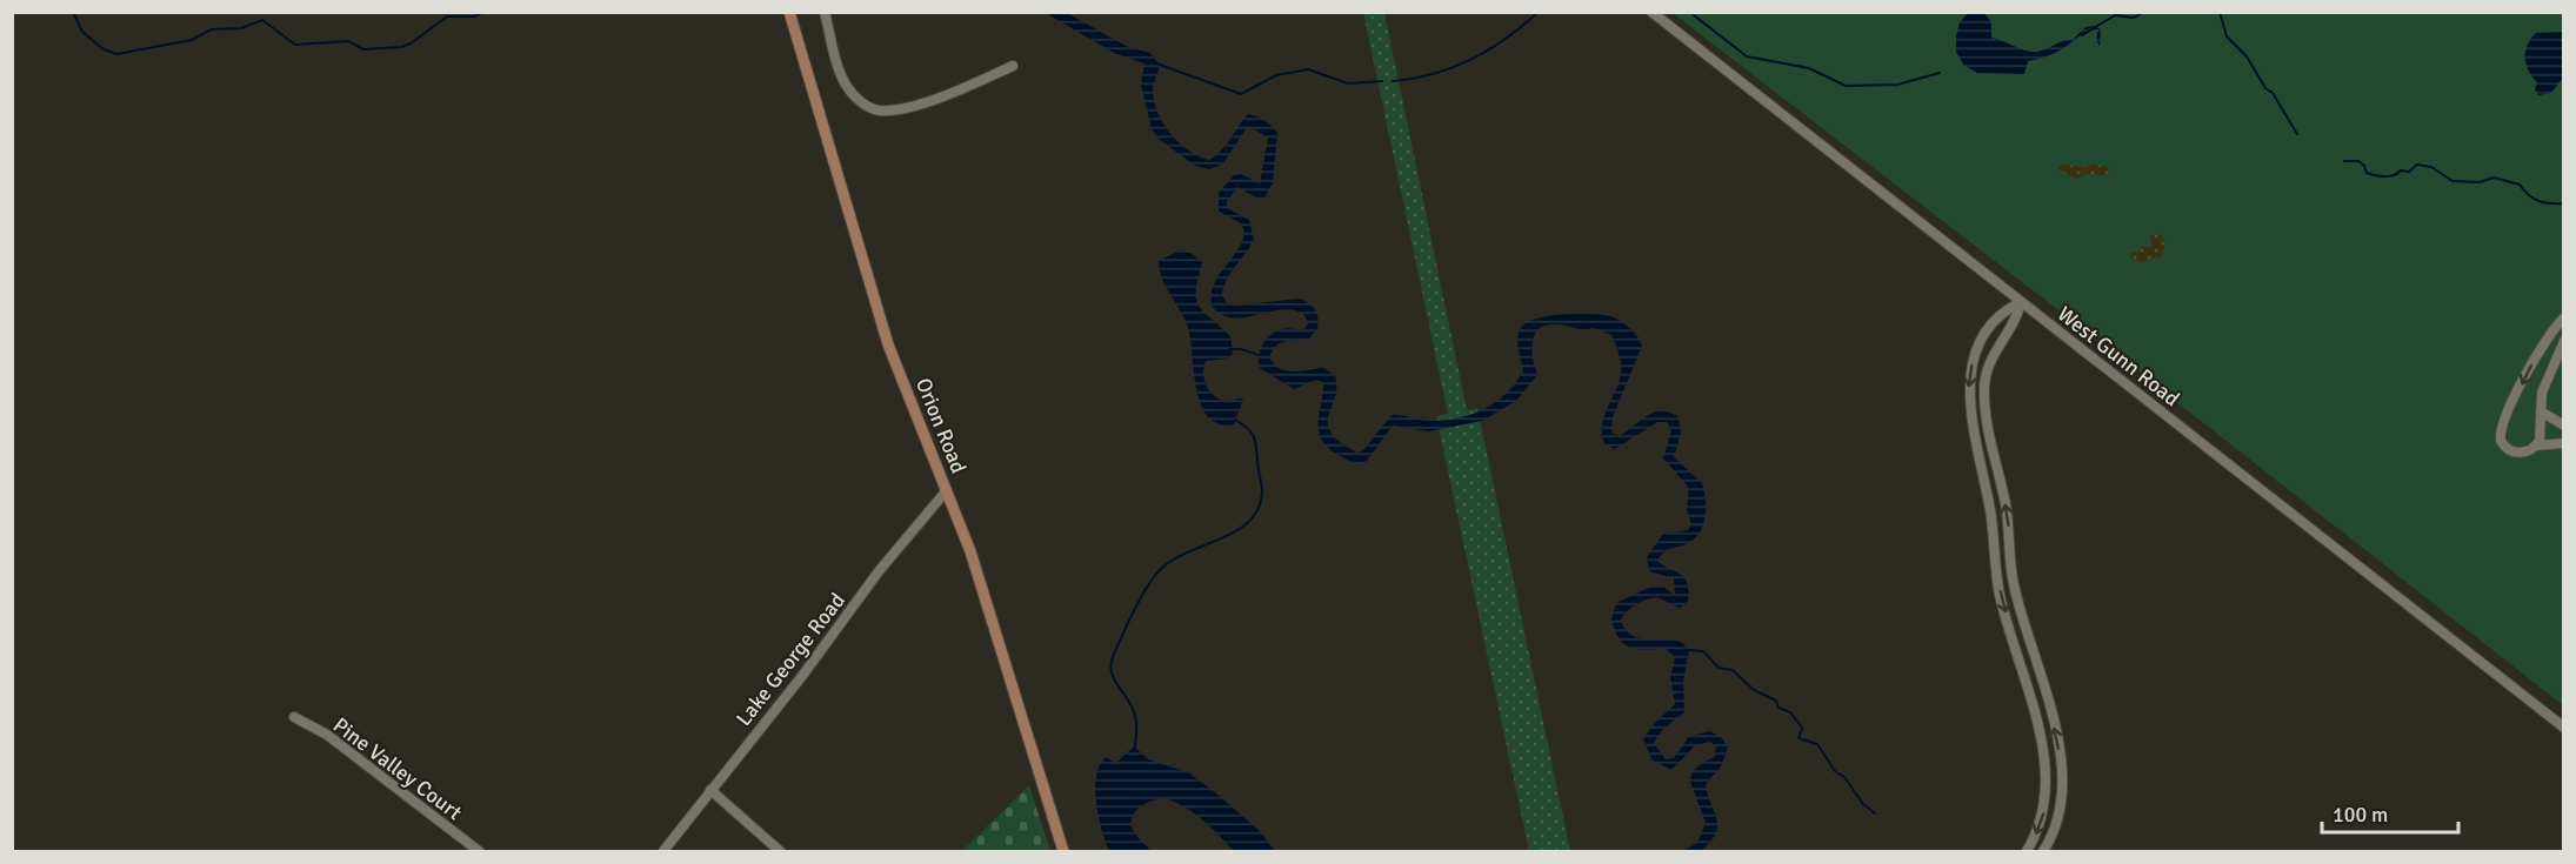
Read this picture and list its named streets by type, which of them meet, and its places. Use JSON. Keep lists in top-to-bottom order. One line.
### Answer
{"streets":{"main road":["Orion Road"],"street":["West Gunn Road","Lake George Road","Pine Valley Court"]},"crossings":[["Orion Road","Lake George Road"]],"scale_bar":"100 m"}
